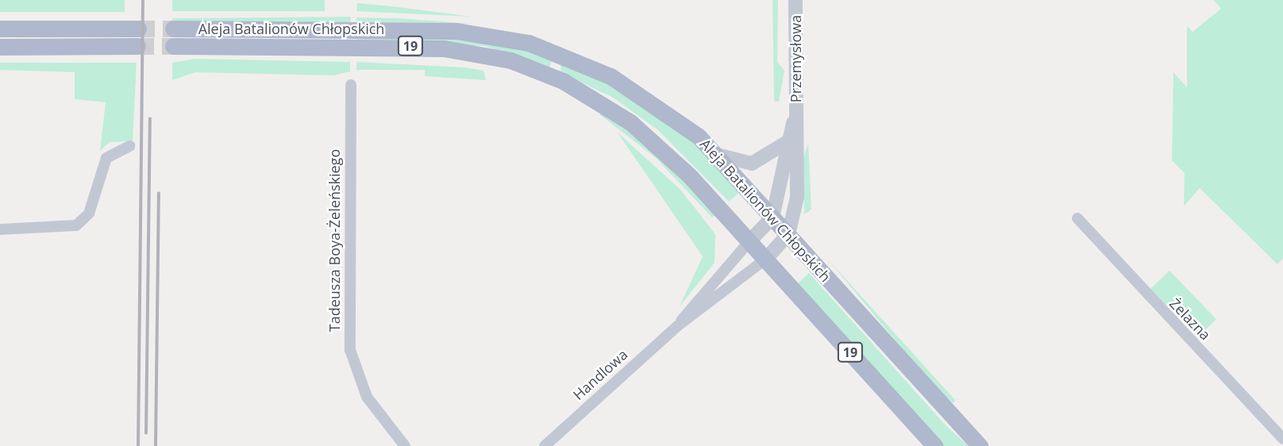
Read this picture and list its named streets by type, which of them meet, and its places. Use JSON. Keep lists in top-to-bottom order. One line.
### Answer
{"streets":{"main road":["Aleja Batalionów Chłopskich","19"],"street":["Przemysłowa","Tadeusza Boya-Żeleńskiego","Żelazna","Handlowa"]},"crossings":[["Aleja Batalionów Chłopskich","Przemysłowa"],["Aleja Batalionów Chłopskich","Handlowa"]]}
